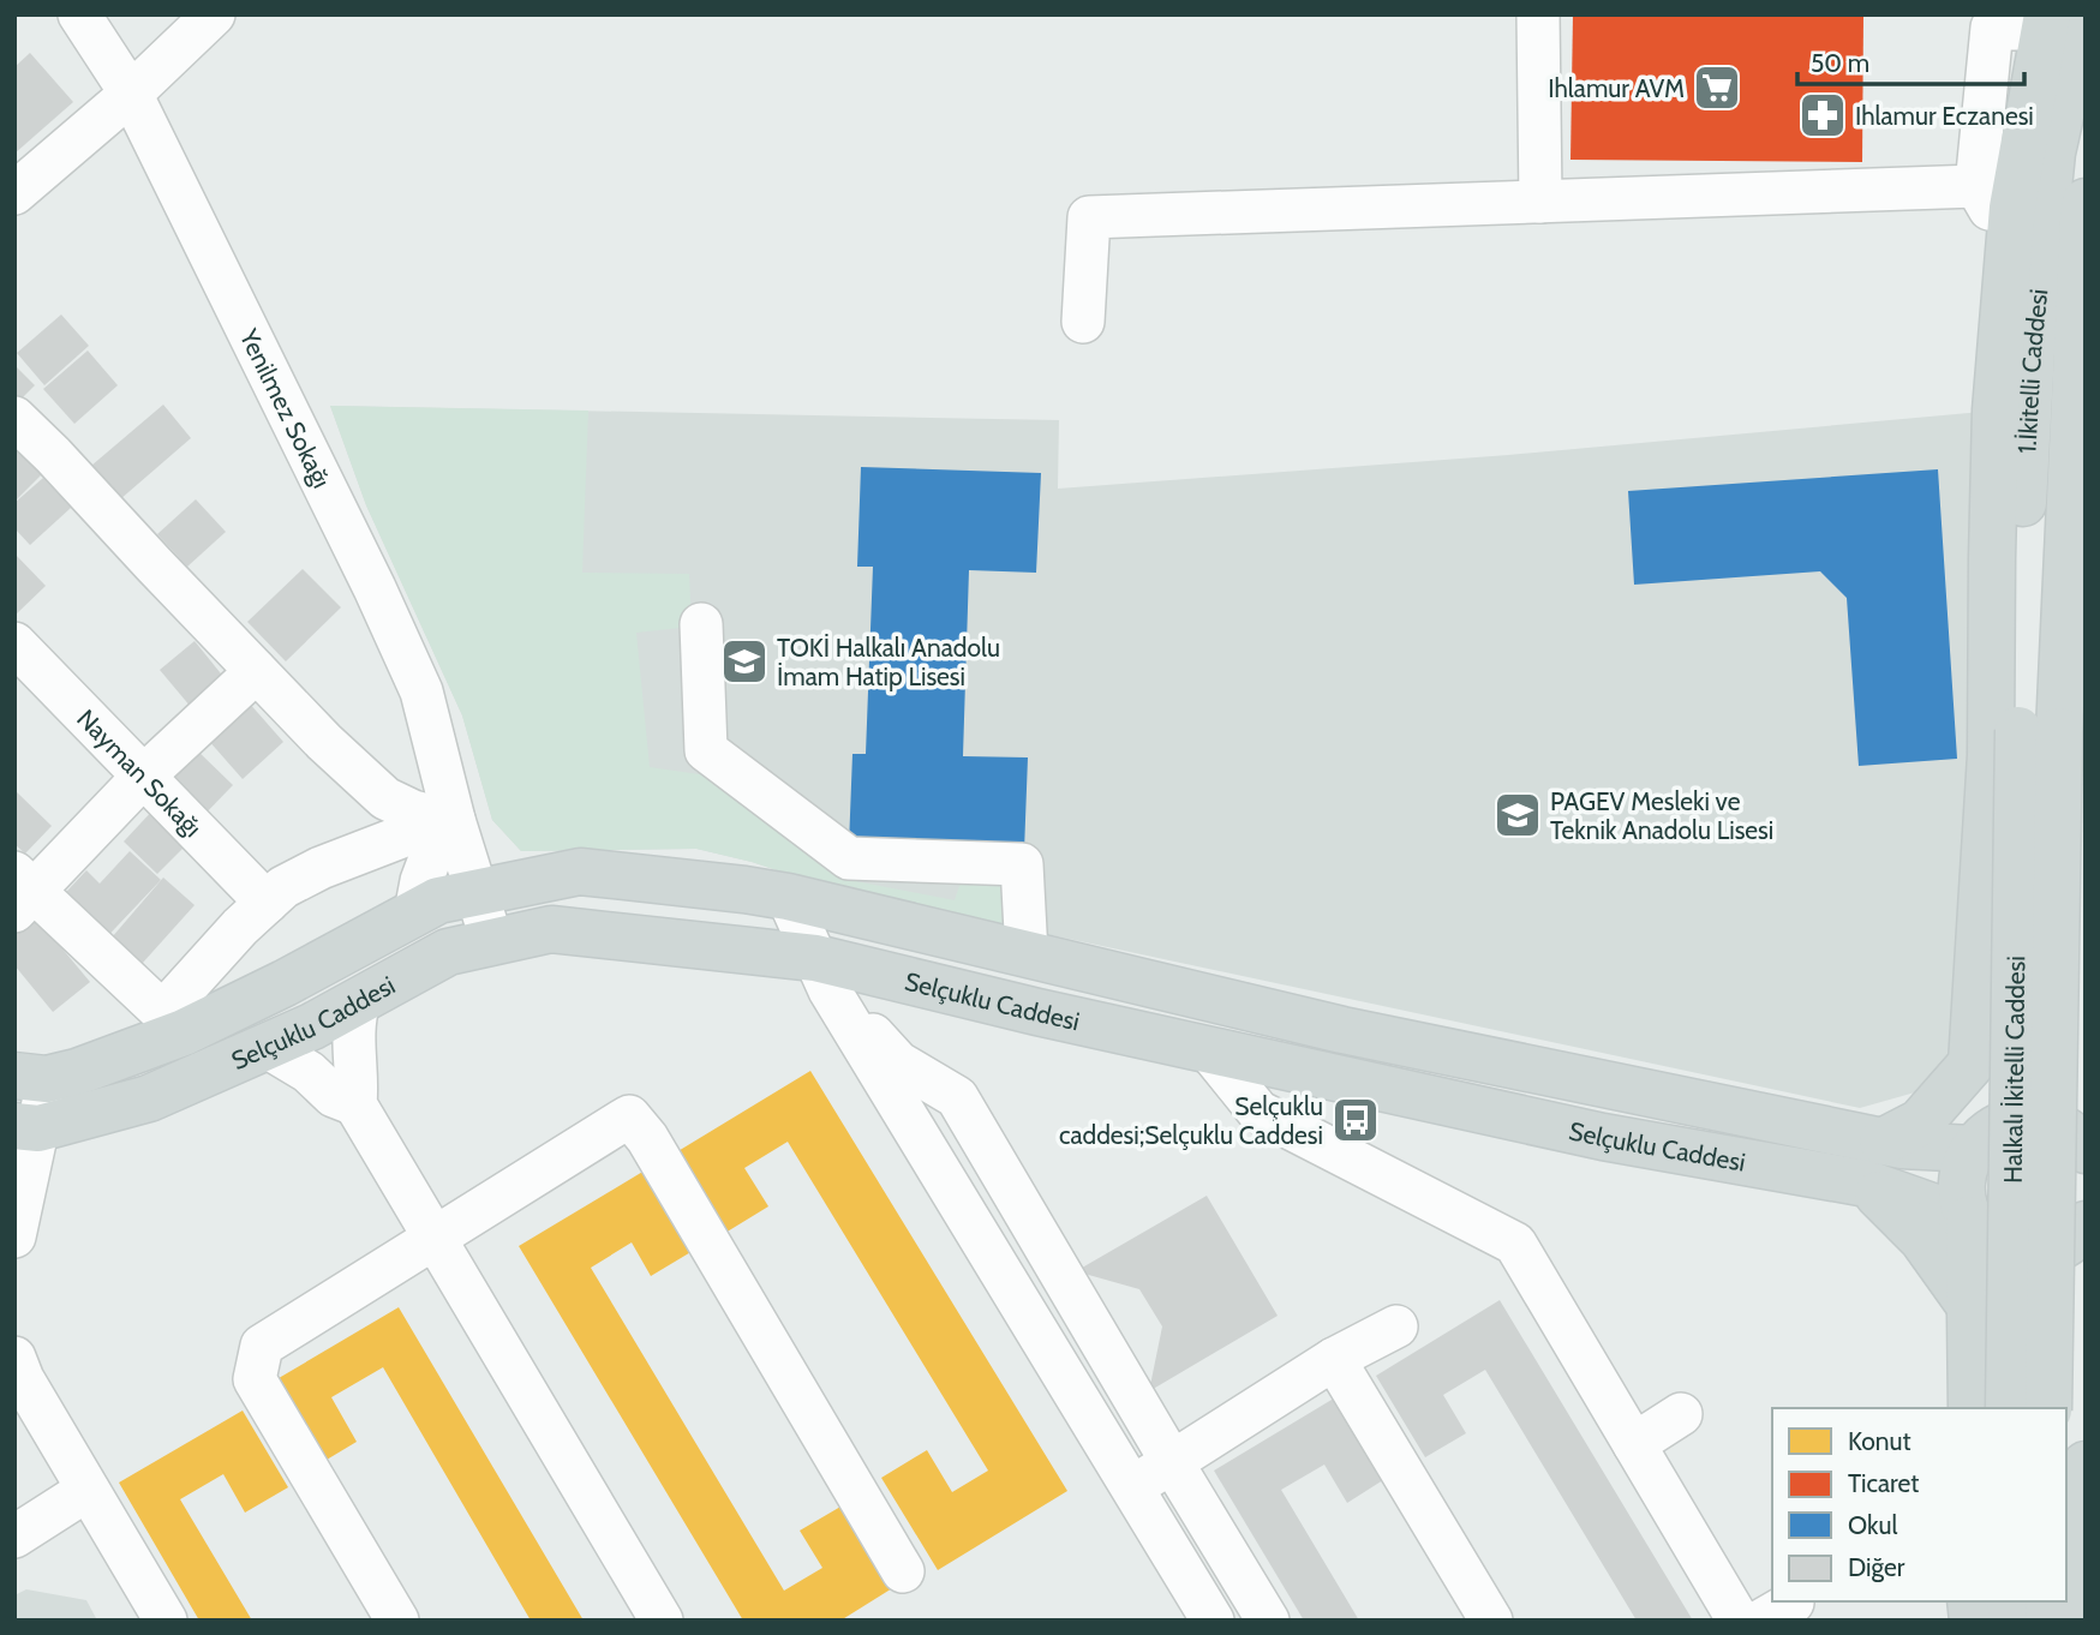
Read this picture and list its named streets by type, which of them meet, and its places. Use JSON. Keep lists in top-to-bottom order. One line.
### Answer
{"streets":{"main road":["1.İkitelli Caddesi","Selçuklu Caddesi","Halkalı İkitelli Caddesi"],"street":["Yenilmez Sokağı","Nayman Sokağı"]},"crossings":[["1.İkitelli Caddesi","Halkalı İkitelli Caddesi"],["Yenilmez Sokağı","Selçuklu Caddesi"]],"places":{"supermarket":["Ihlamur AVM"],"pharmacy":["Ihlamur Eczanesi"],"school or university":["TOKİ Halkalı Anadolu İmam Hatip Lisesi","PAGEV Mesleki ve Teknik Anadolu Lisesi"],"bus stop":["Selçuklu caddesi;Selçuklu Caddesi"]},"legend":["Konut","Ticaret","Okul","Diğer"],"scale_bar":"50 m"}
